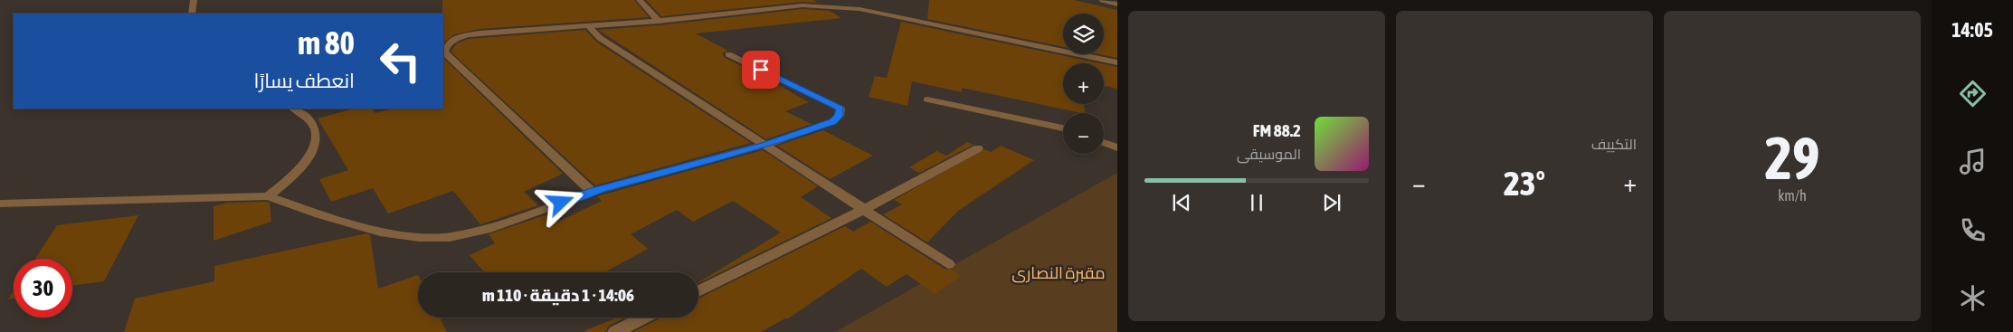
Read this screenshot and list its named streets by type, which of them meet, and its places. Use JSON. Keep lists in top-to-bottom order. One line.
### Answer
{"parks":["مقبرة النصارى"],"page":{"tabs":"14:05","tile":[["29","km/h"],"التكييف"],"map_buttons":["+","−"],"turn":["80 m","انعطف يسارًا"],"song":["88.2 FM","الموسيقى"],"heat":["−","23°","+"],"limit":"30","trip":"14:06 · 1 دقيقة · 110 m"}}
